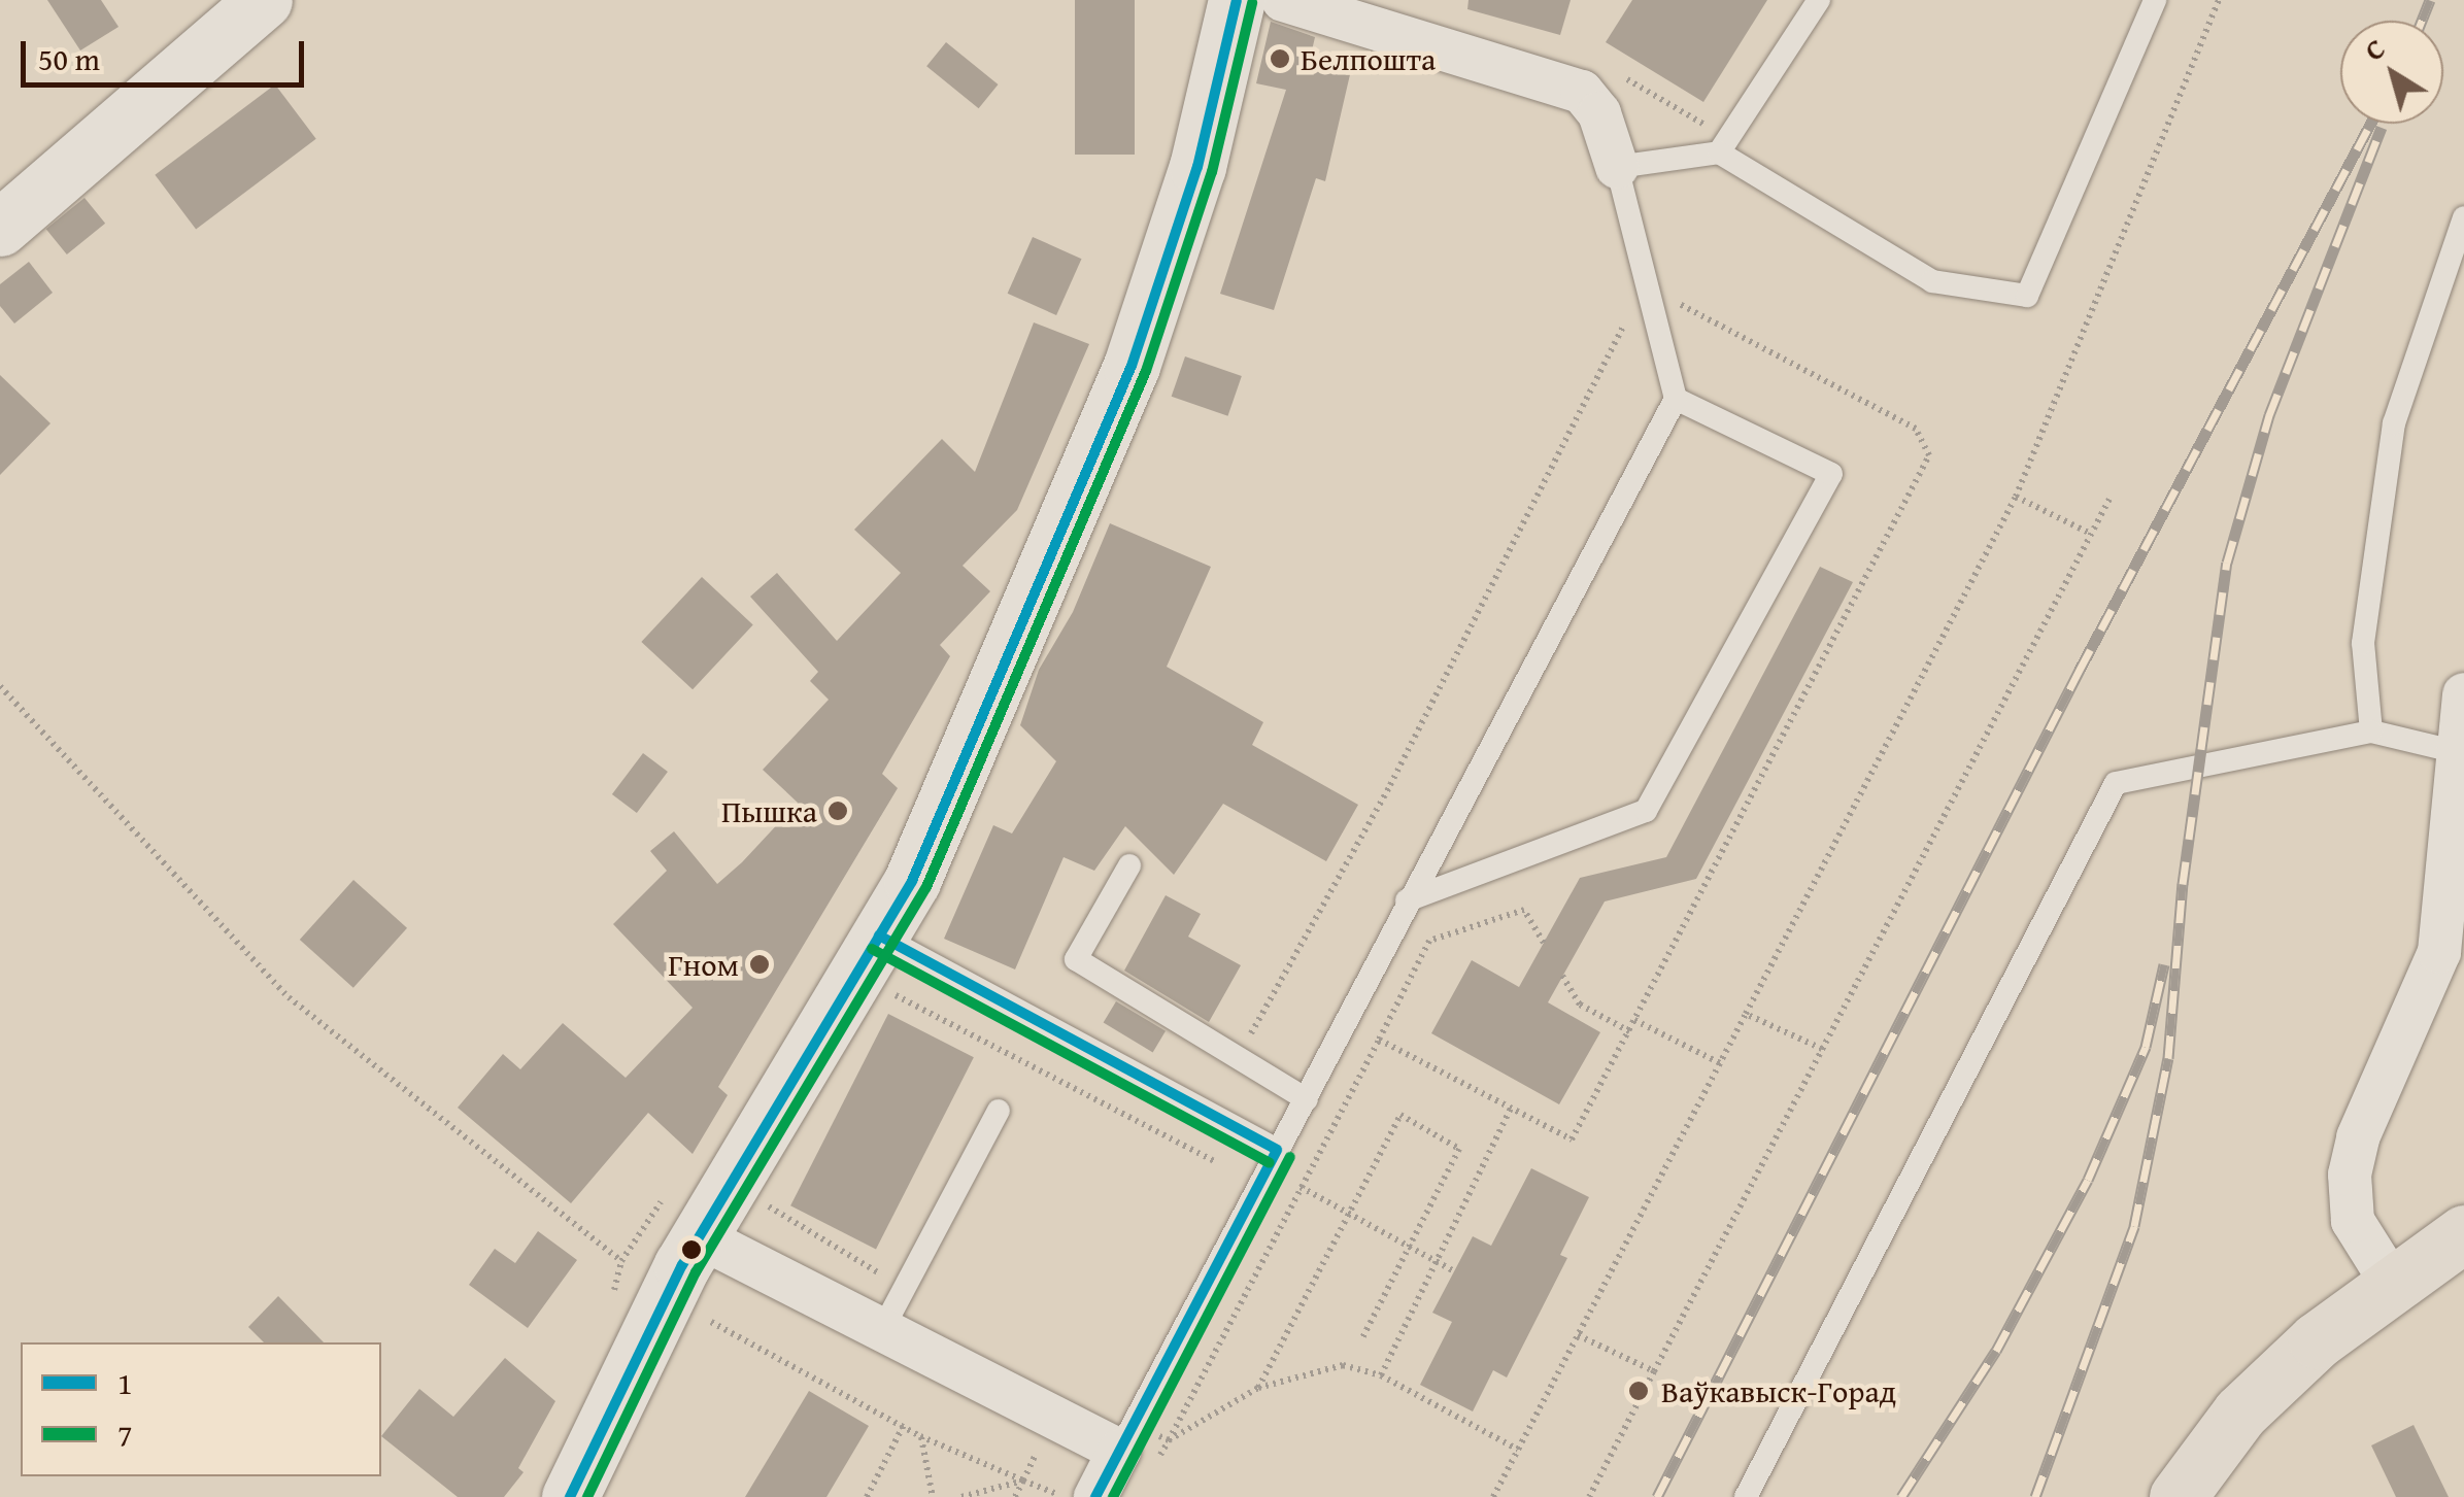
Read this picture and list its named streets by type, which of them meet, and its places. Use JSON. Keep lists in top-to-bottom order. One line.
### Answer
{"places":["Белпошта","Пышка","Гном","Ваўкавыск-Горад"],"lines":["transit line 1","transit line 7"],"legend":["1","7"],"scale_bar":"50 m","north":"top left"}
